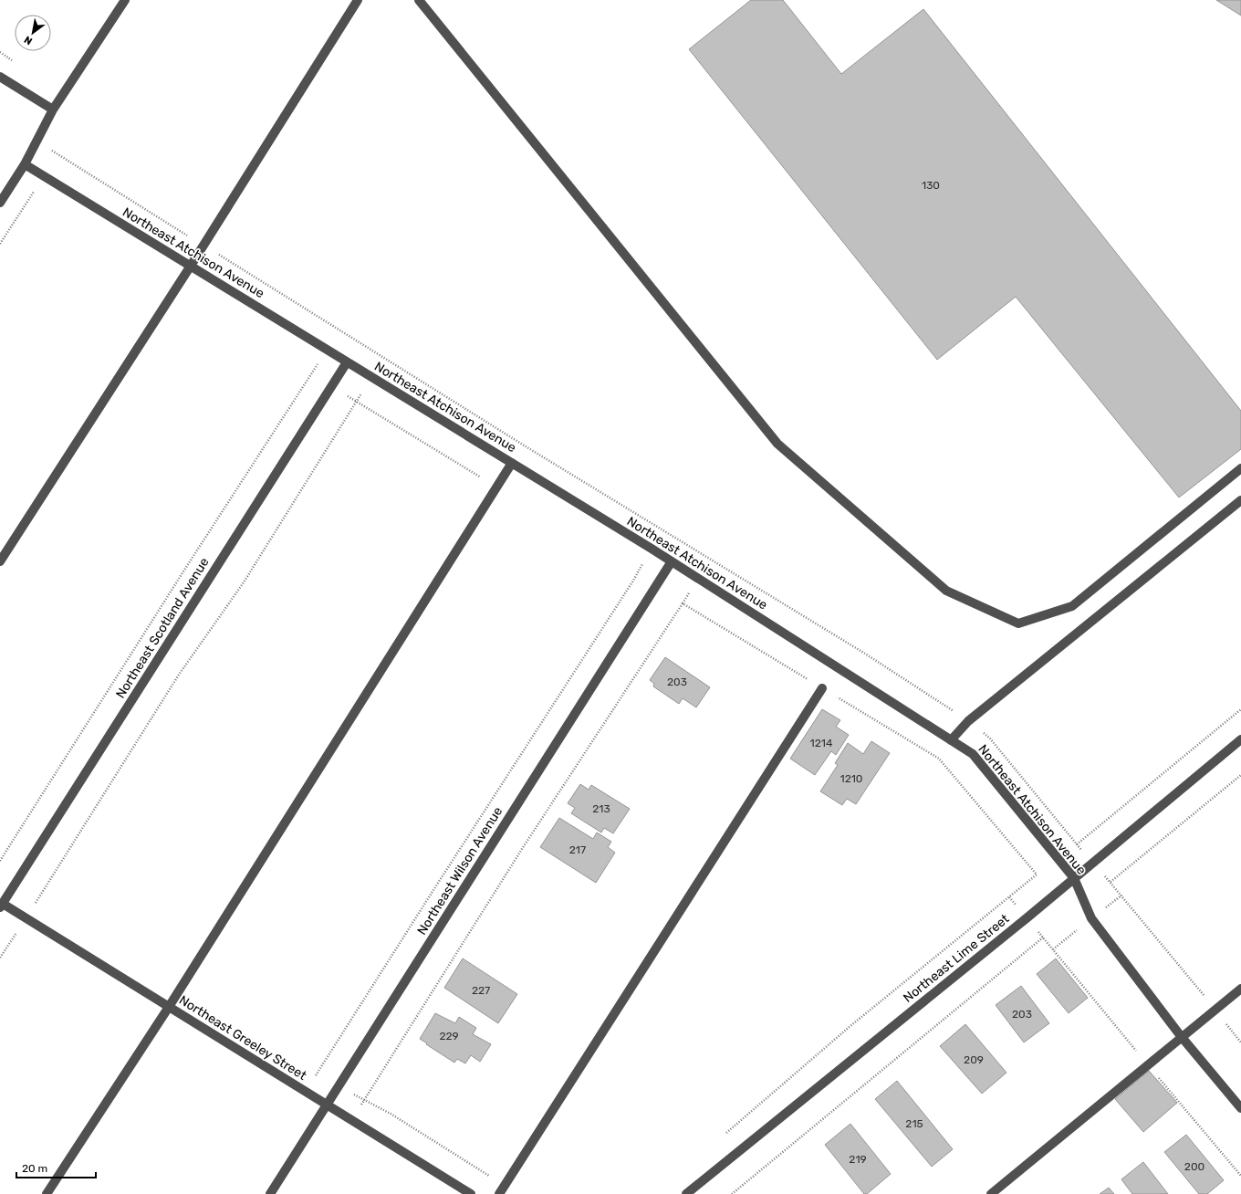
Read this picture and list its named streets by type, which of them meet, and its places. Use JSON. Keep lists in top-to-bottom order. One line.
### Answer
{"streets":{"street":["Northeast Atchison Avenue","Northeast Scotland Avenue","Northeast Wilson Avenue","Northeast Lime Street","Northeast Greeley Street"]},"crossings":[["Northeast Atchison Avenue","Northeast Scotland Avenue"],["Northeast Atchison Avenue","Northeast Wilson Avenue"],["Northeast Atchison Avenue","Northeast Lime Street"],["Northeast Scotland Avenue","Northeast Greeley Street"],["Northeast Wilson Avenue","Northeast Greeley Street"]],"house_numbers":["130","203","1214","1210","213","217","227","203","229","209","215","219","200"],"scale_bar":"20 m","north":"bottom left"}
